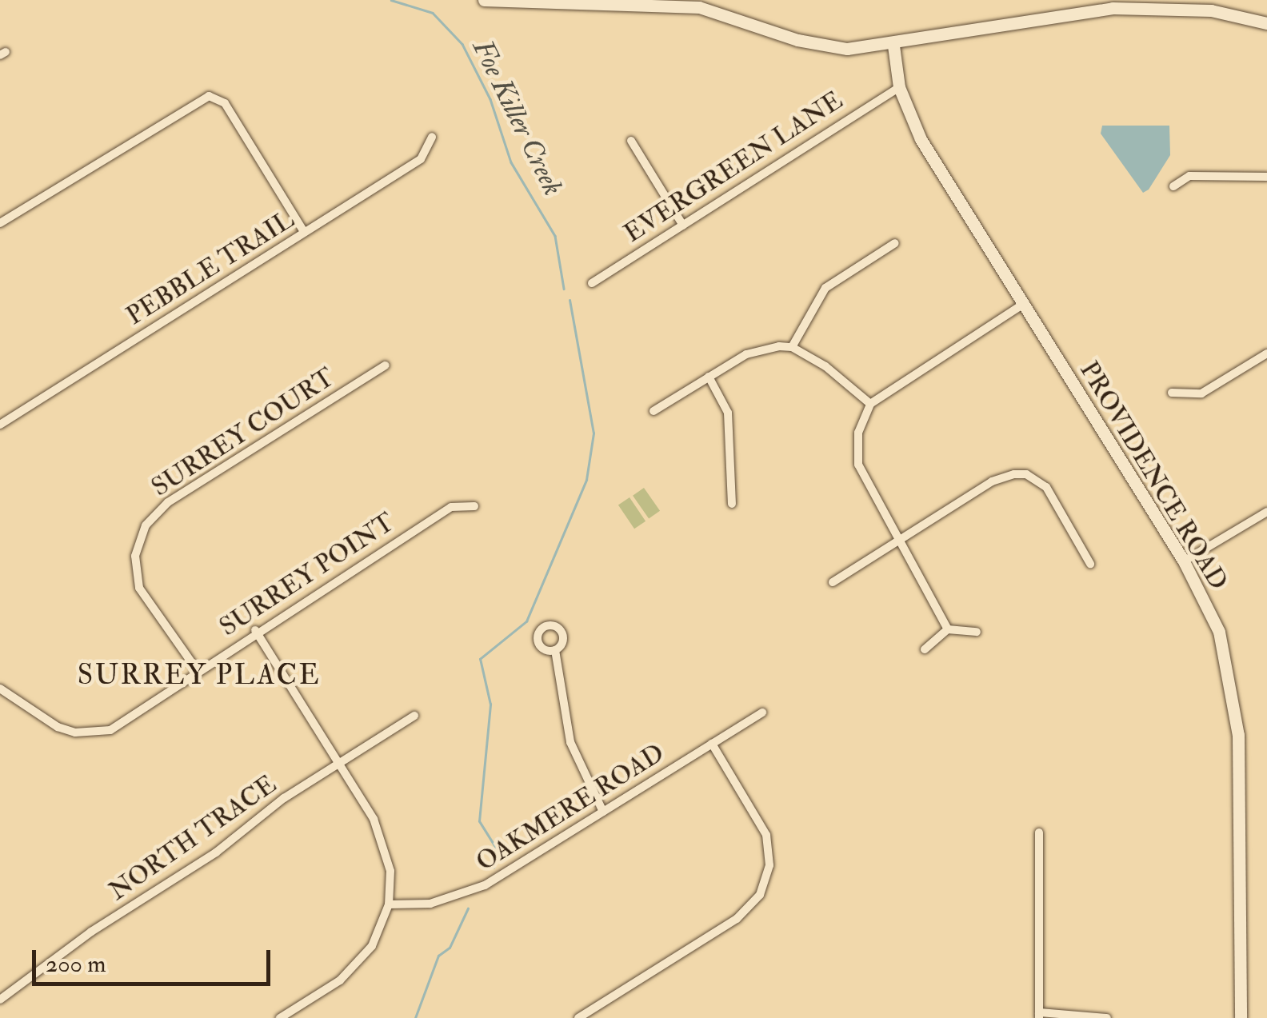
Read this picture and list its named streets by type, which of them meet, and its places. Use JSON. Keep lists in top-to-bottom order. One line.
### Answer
{"streets":{"street":["EVERGREEN LANE","PEBBLE TRAIL","SURREY COURT","PROVIDENCE ROAD","SURREY POINT","OAKMERE ROAD","NORTH TRACE"]},"crossings":[["EVERGREEN LANE","PROVIDENCE ROAD"],["SURREY COURT","SURREY POINT"]],"districts":["SURREY PLACE"],"water":["Foe Killer Creek"],"scale_bar":"200 m"}
